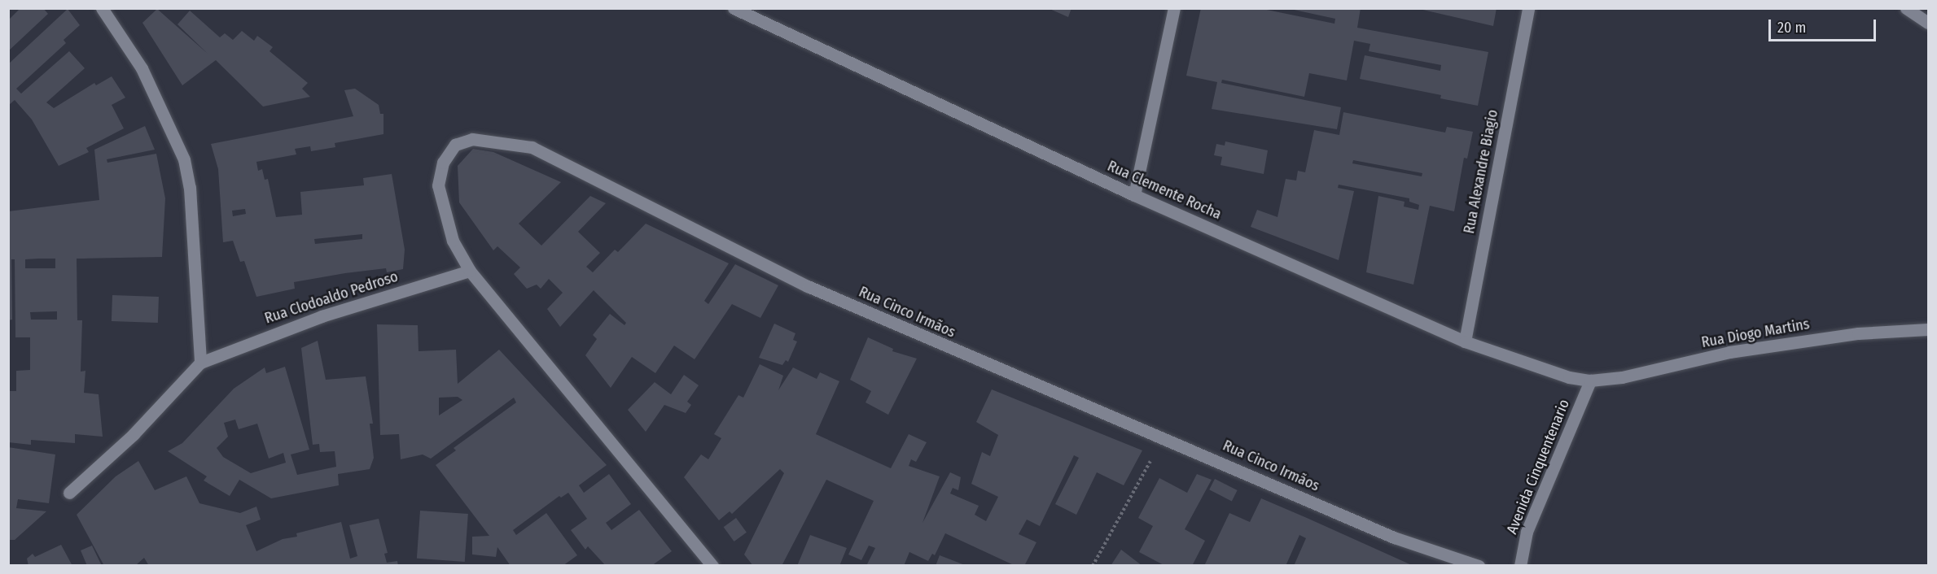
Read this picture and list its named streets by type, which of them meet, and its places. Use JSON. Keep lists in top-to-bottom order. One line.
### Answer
{"streets":{"street":["Rua Alexandre Biagio","Rua Clemente Rocha","Rua Clodoaldo Pedroso","Rua Cinco Irmãos","Rua Diogo Martins","Avenida Cinquentenario"]},"crossings":[["Rua Alexandre Biagio","Rua Clemente Rocha"],["Rua Clemente Rocha","Rua Diogo Martins"],["Rua Clemente Rocha","Avenida Cinquentenario"],["Rua Clodoaldo Pedroso","Rua Cinco Irmãos"],["Rua Diogo Martins","Avenida Cinquentenario"]],"scale_bar":"20 m"}
